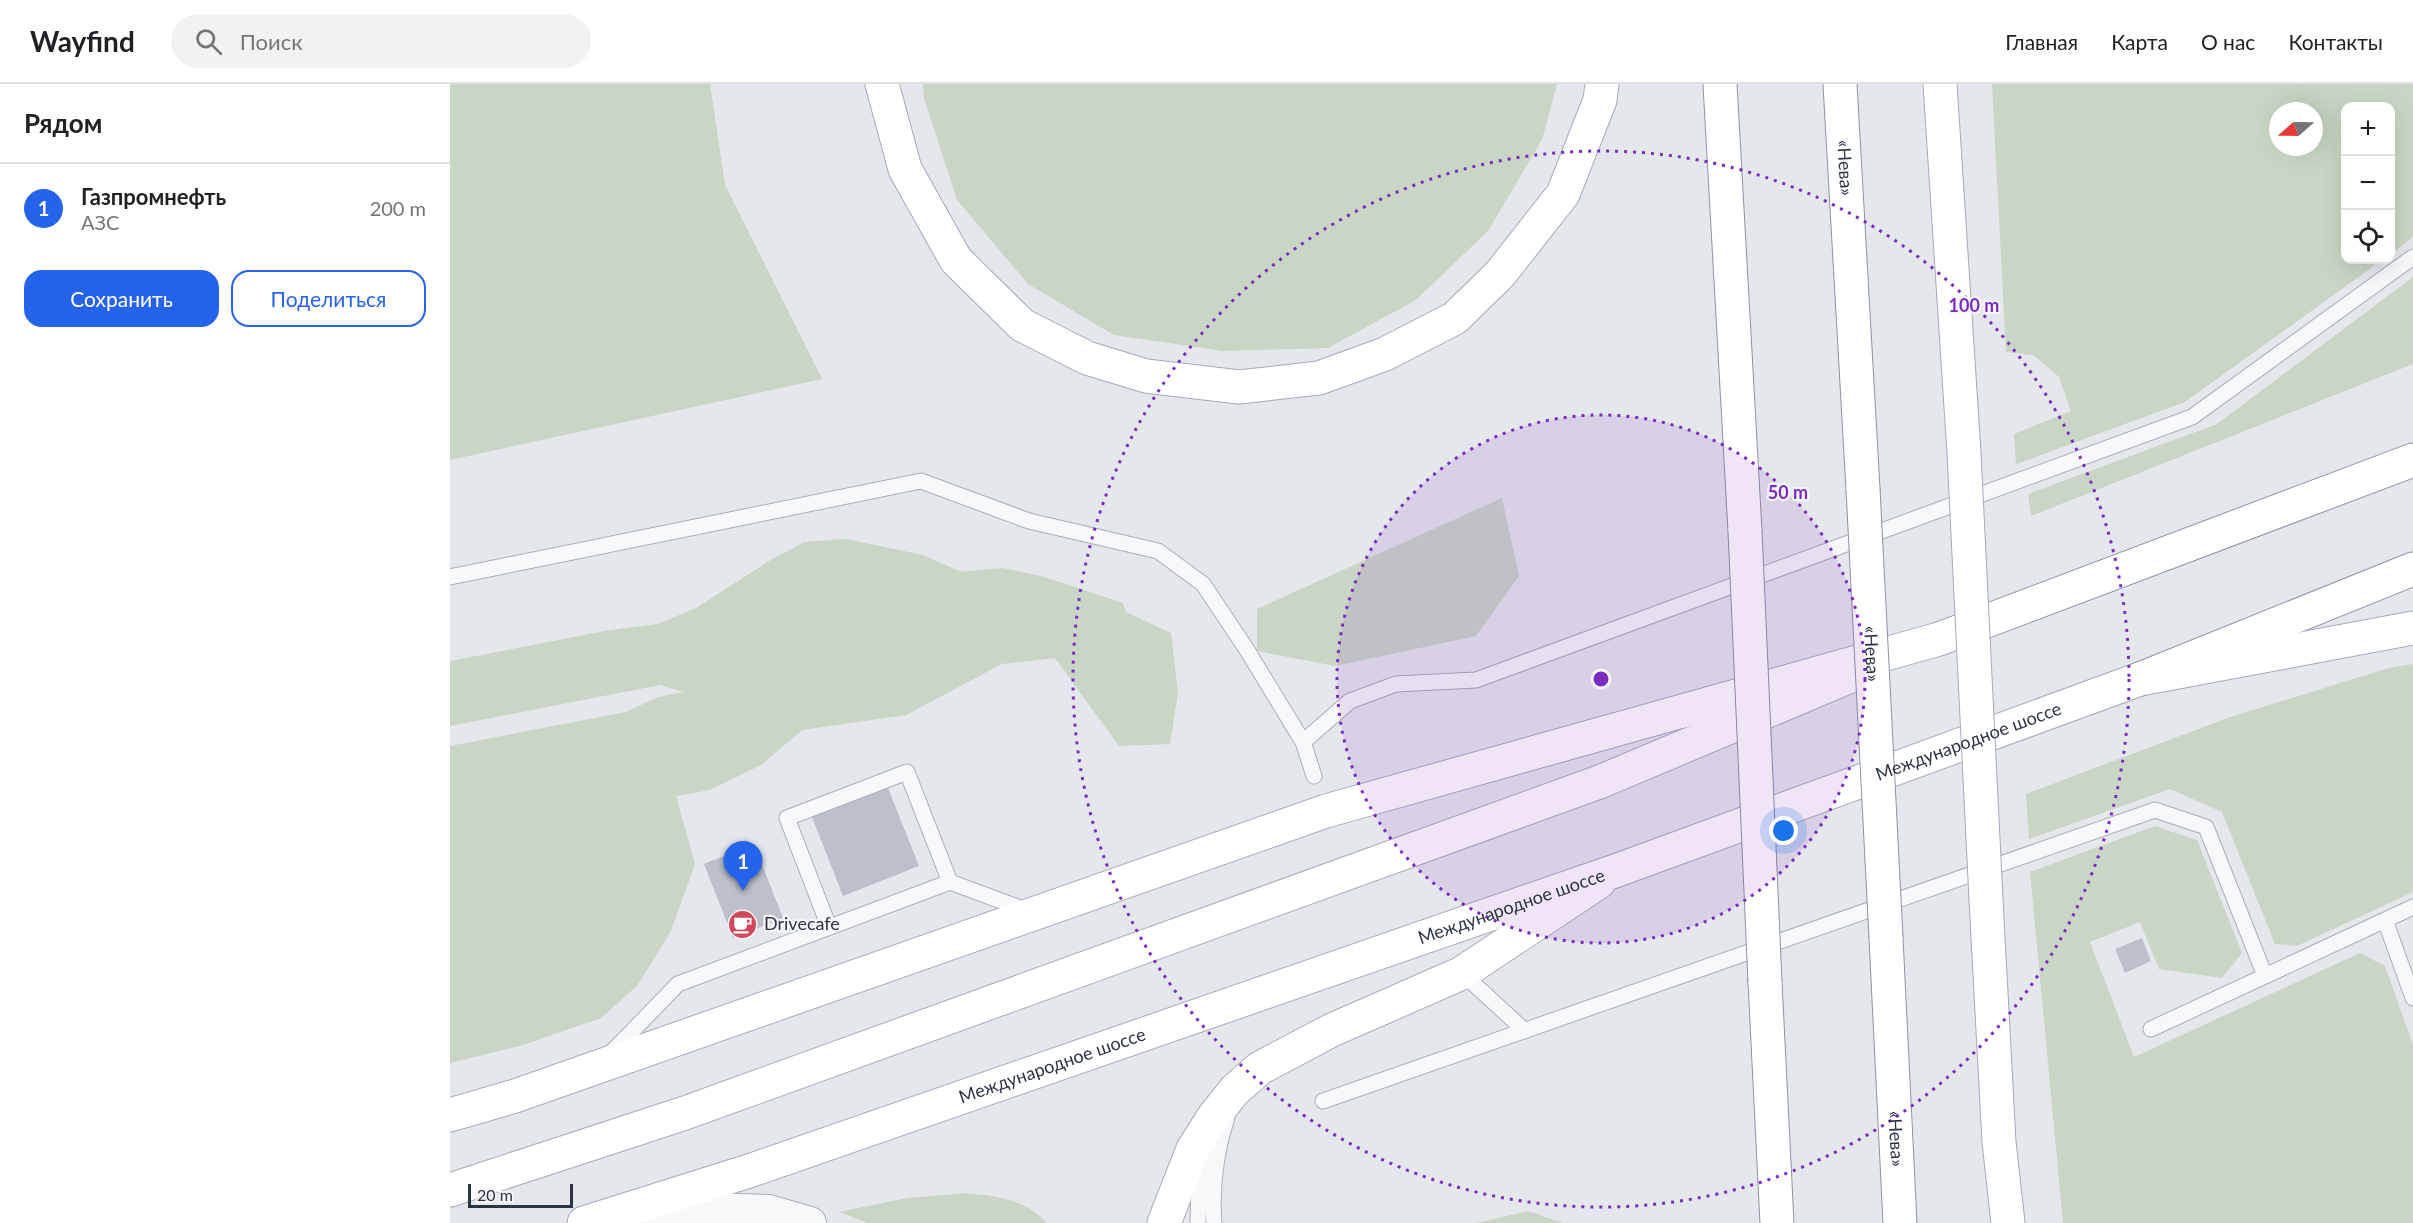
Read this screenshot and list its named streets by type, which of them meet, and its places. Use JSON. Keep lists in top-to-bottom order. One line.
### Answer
{"streets":{"main road":["«Нева»","Международное шоссе"]},"places":{"cafe":["Drivecafe"]},"scale_bar":"20 m","north":"left","page":{"header":"Wayfind","search":"Поиск","nav":["Главная","Карта","О нас","Контакты"],"heading":"Рядом","map_buttons":["+","−"],"list":[{"mark":"1","name":"Газпромнефть","note":"АЗС","value":"200 m"}],"buttons":["Сохранить","Поделиться"],"pins":"1","scale":"20 m"},"rings":["100 m","50 m"]}
